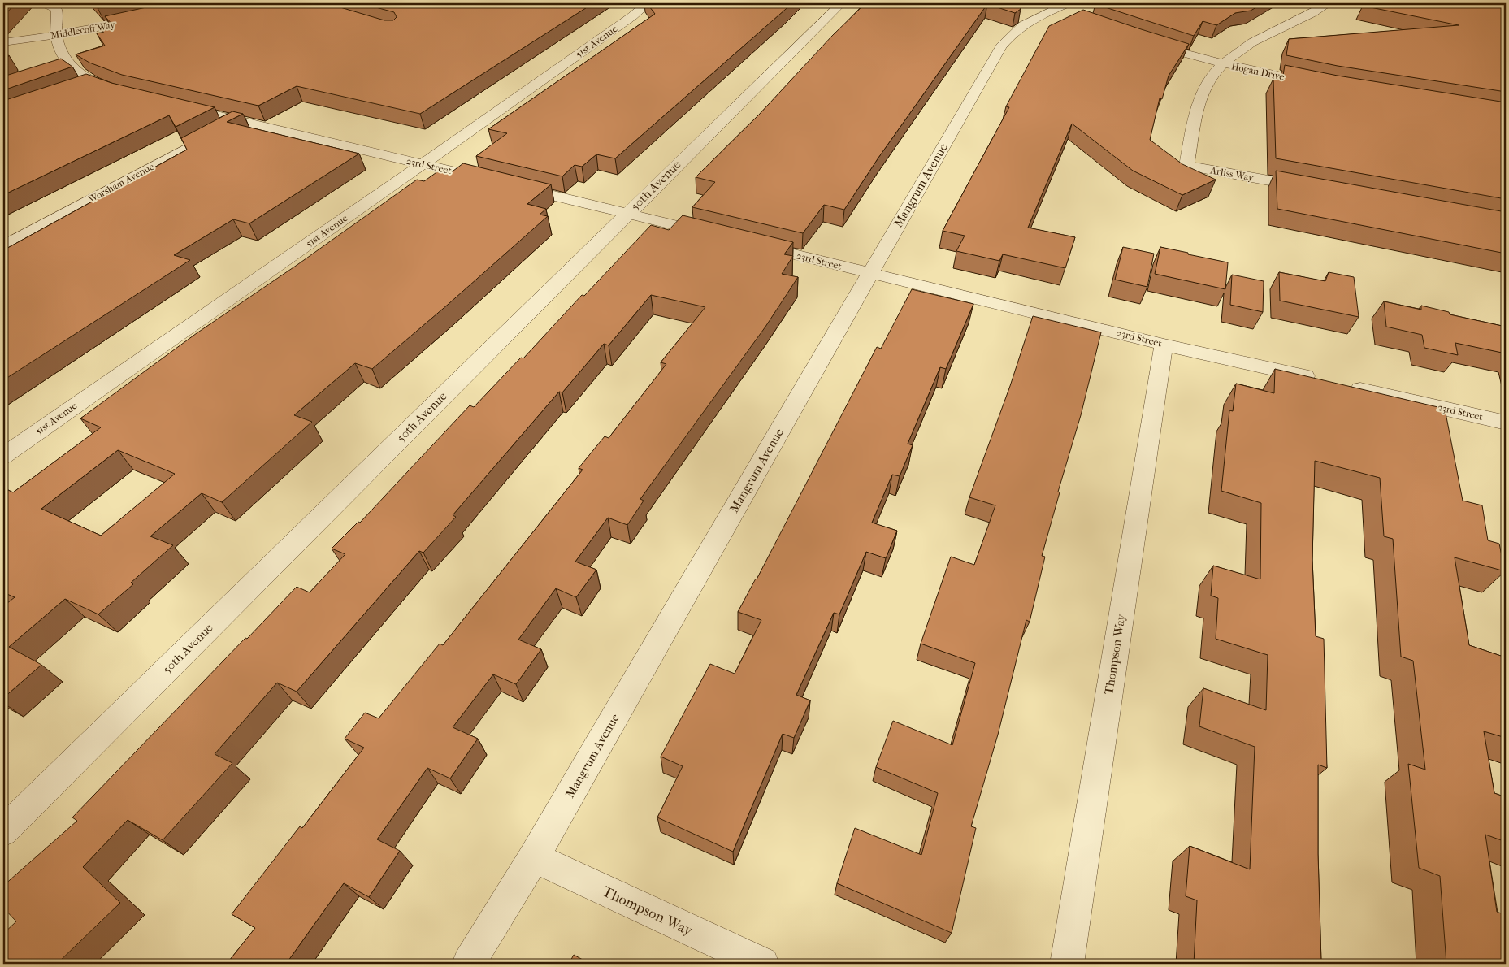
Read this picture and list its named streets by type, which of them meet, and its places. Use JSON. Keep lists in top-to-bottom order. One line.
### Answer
{"streets":{"street":["Middlecoff Way","51st Avenue","Hogan Drive","23rd Street","Arliss Way","Worsham Avenue","50th Avenue","Mangrum Avenue","Thompson Way"]},"crossings":[["51st Avenue","23rd Street"],["Hogan Drive","Arliss Way"],["23rd Street","Worsham Avenue"],["23rd Street","50th Avenue"],["23rd Street","Mangrum Avenue"],["23rd Street","Thompson Way"],["Mangrum Avenue","Thompson Way"]]}
